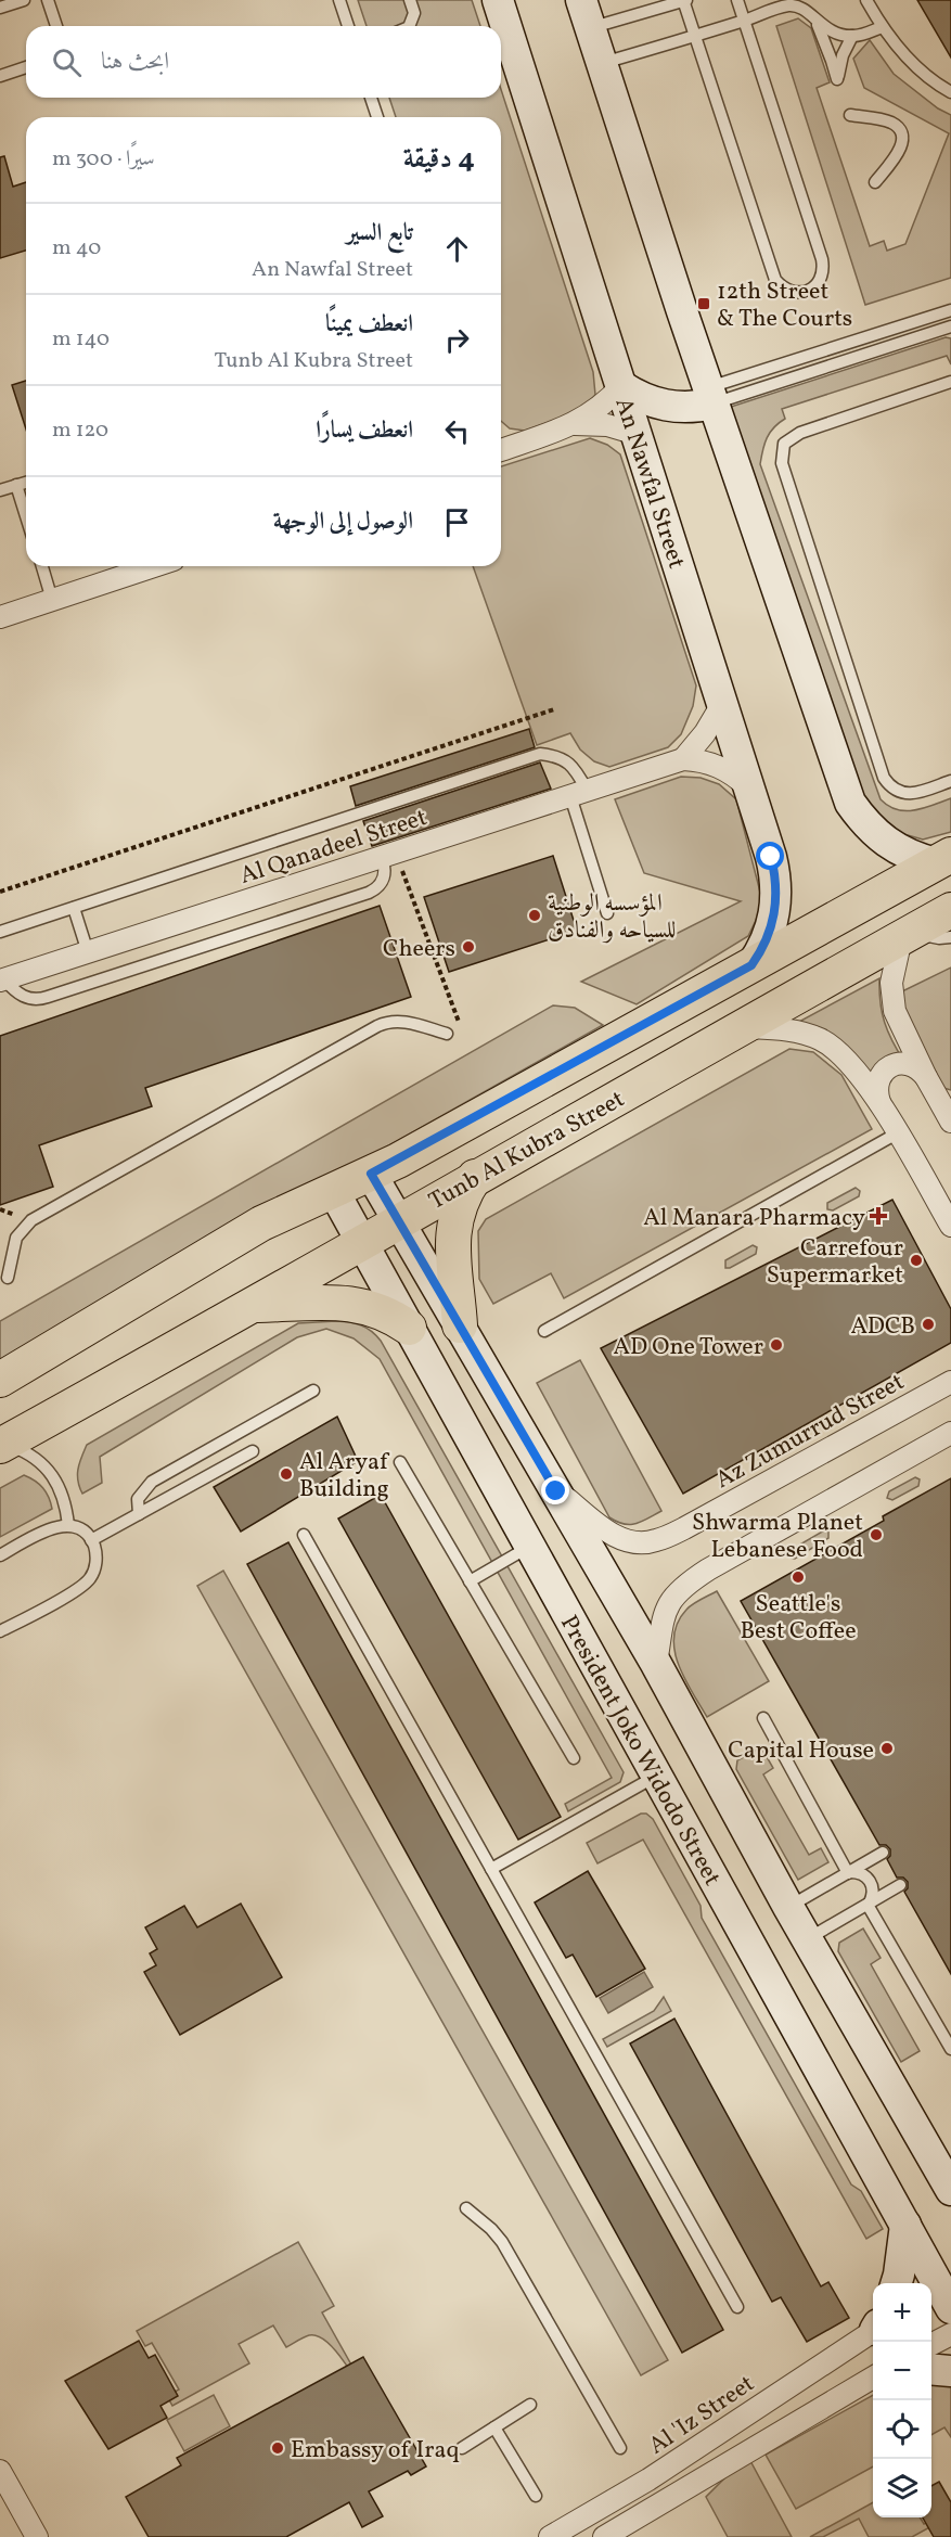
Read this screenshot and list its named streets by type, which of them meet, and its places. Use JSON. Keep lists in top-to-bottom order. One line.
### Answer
{"streets":{"main road":["Tunb Al Kubra Street"],"street":["An Nawfal Street","Al Qanadeel Street","Az Zumurrud Street","President Joko Widodo Street","Al 'Iz Street"]},"crossings":[["An Nawfal Street","Al Qanadeel Street"],["Tunb Al Kubra Street","President Joko Widodo Street"]],"places":{"transit":["12th Street & The Courts"],"other":["المؤسسه الوطنية للسياحه والفنادق","Cheers","Carrefour Supermarket","ADCB","AD One Tower","Al Aryaf Building","Shwarma Planet Lebanese Food","Seattle's Best Coffee","Capital House","Embassy of Iraq"],"health":["Al Manara Pharmacy"]},"page":{"search":"ابحث هنا","heading":["4 دقيقة","سيرًا · 300 m"],"list":[["تابع السير","An Nawfal Street","40 m"],["انعطف يمينًا","Tunb Al Kubra Street","140 m"],["انعطف يسارًا","120 m"],"الوصول إلى الوجهة"],"map_buttons":["+","−"]}}
